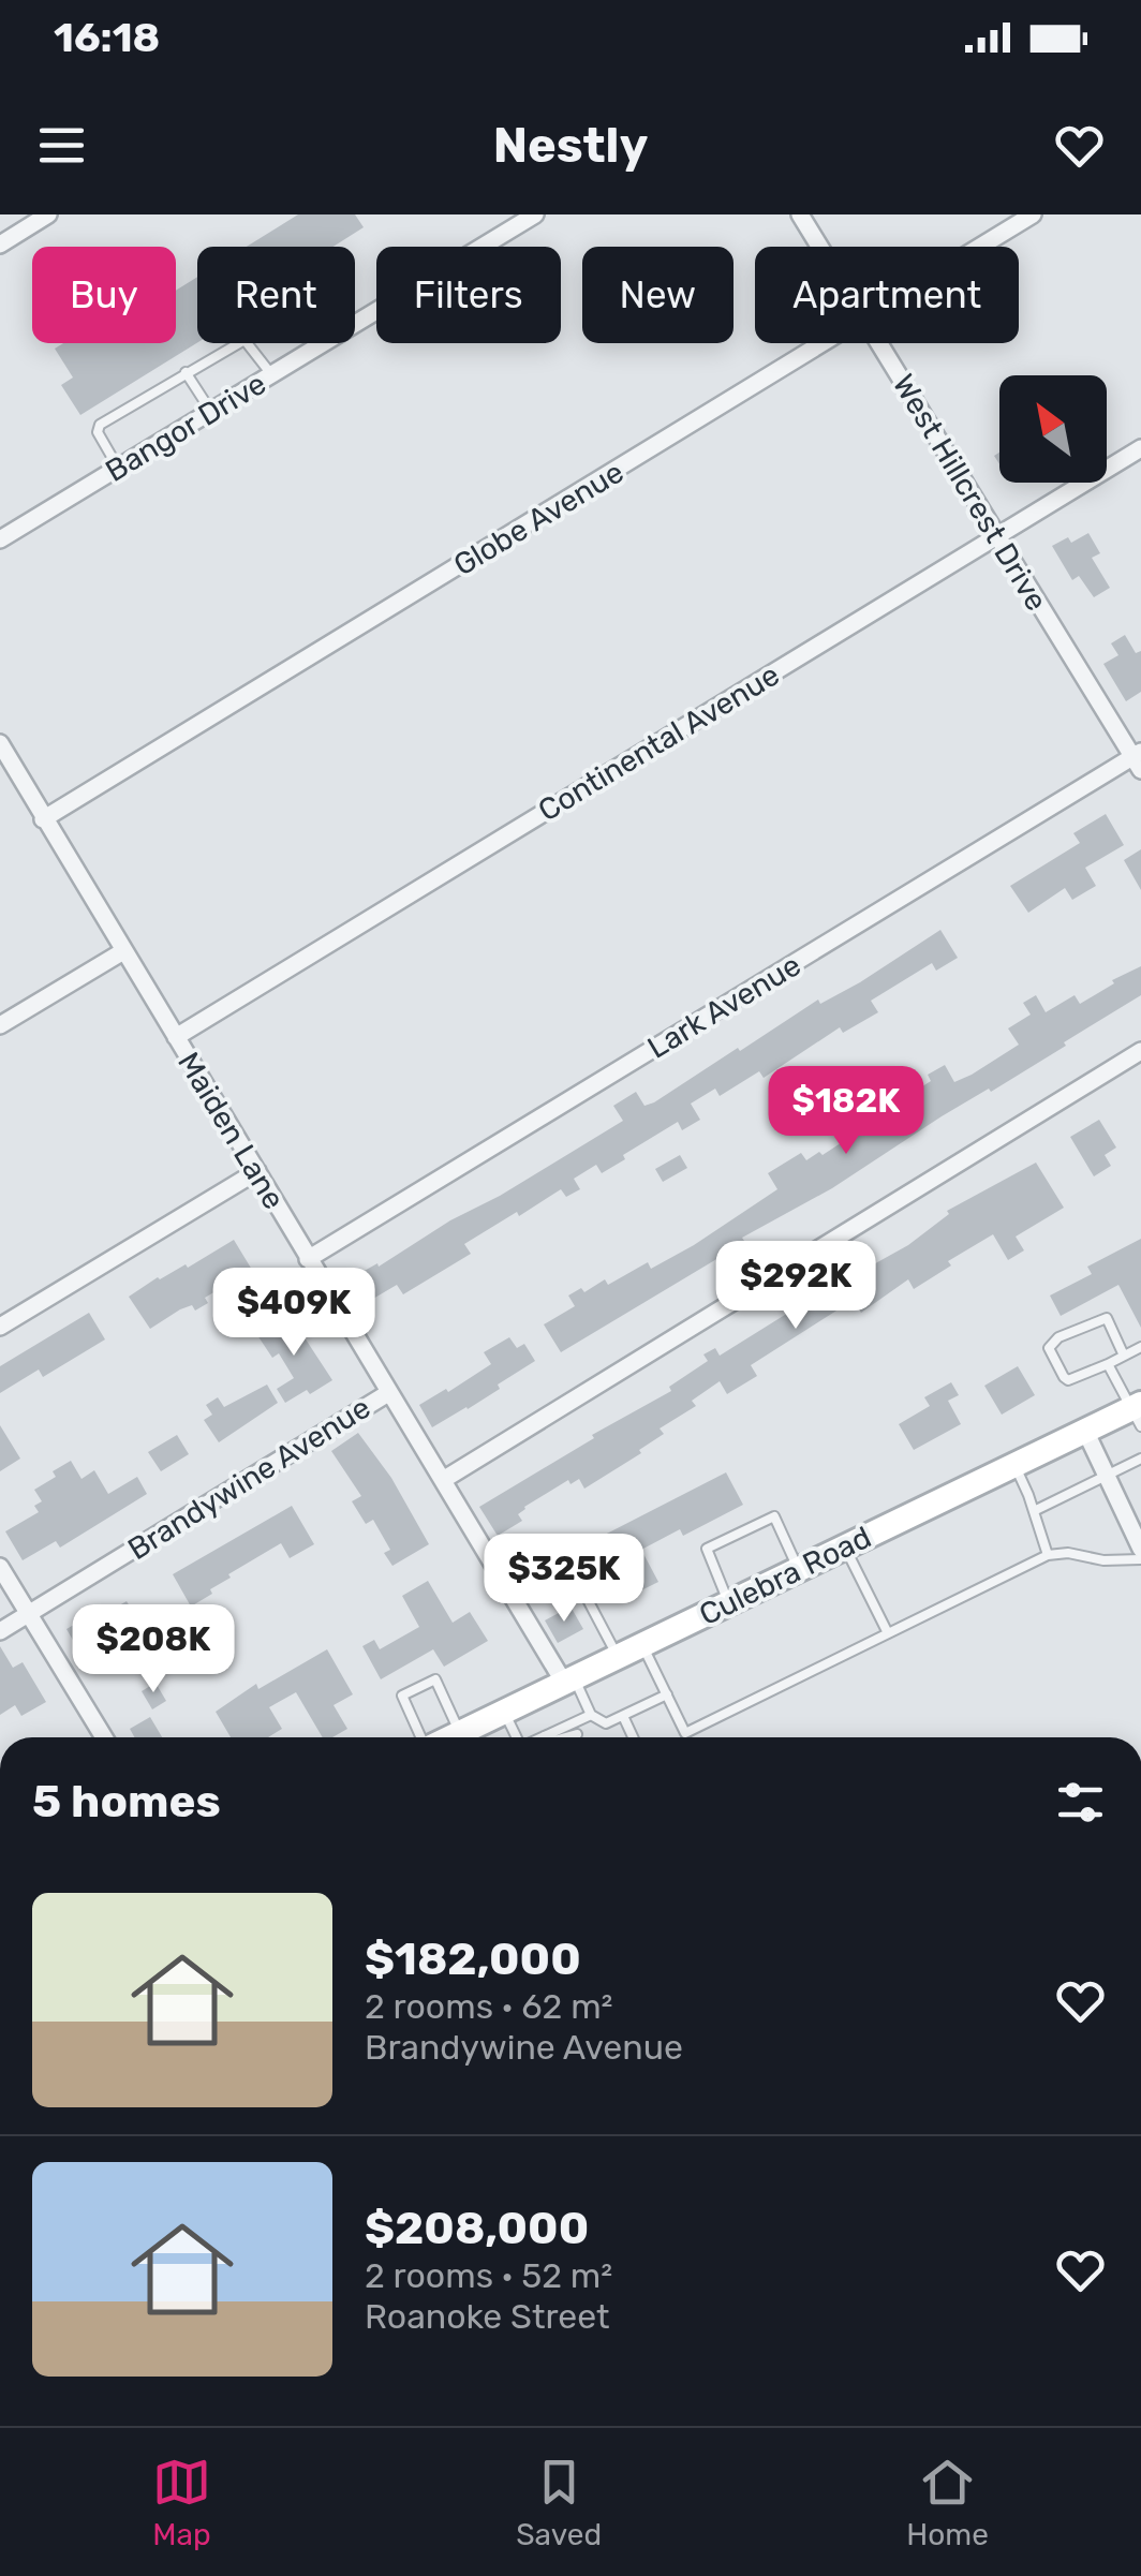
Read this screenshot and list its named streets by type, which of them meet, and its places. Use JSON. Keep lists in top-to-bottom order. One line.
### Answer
{"streets":{"main road":["Culebra Road"],"street":["Bangor Drive","West Hillcrest Drive","Globe Avenue","Continental Avenue","Lark Avenue","Maiden Lane","Brandywine Avenue"]},"crossings":[["West Hillcrest Drive","Continental Avenue"],["West Hillcrest Drive","Lark Avenue"],["Globe Avenue","Maiden Lane"],["Continental Avenue","Maiden Lane"],["Lark Avenue","Maiden Lane"],["Maiden Lane","Brandywine Avenue"],["Maiden Lane","Culebra Road"]],"north":"top left","page":{"status":"16:18","header":"Nestly","chip":["Buy","Rent","Filters","New","Apartment"],"price":["$182K","$292K","$409K","$325K","$208K"],"heading":"5 homes","list":[{"name":"$182,000","note":"2 rooms · 62 m² · Brandywine Avenue"},{"name":"$208,000","note":"2 rooms · 52 m² · Roanoke Street"}],"tabs":["Map","Saved","Home"]}}
